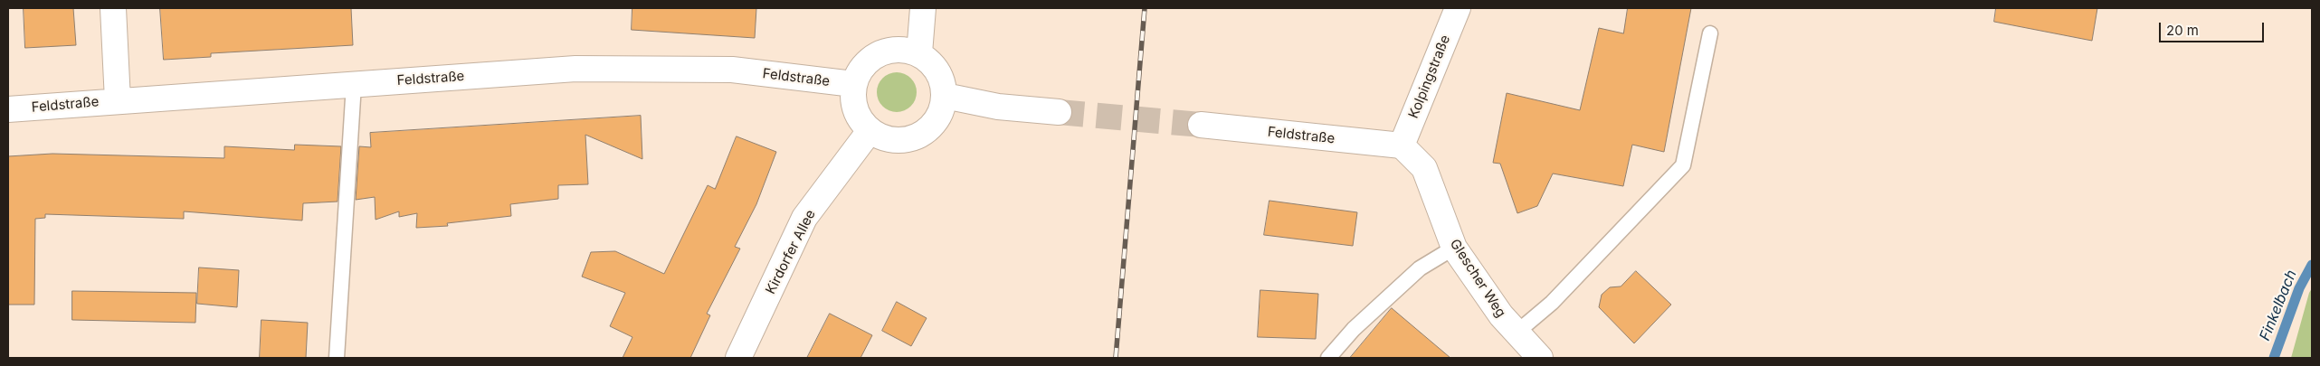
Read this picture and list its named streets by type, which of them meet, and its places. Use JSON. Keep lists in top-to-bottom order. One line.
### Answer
{"streets":{"street":["Kolpingstraße","Feldstraße","Kirdorfer Allee","Glescher Weg"]},"crossings":[["Kolpingstraße","Feldstraße"],["Kolpingstraße","Glescher Weg"],["Feldstraße","Kirdorfer Allee"],["Feldstraße","Glescher Weg"]],"water":["Finkelbach"],"scale_bar":"20 m"}
